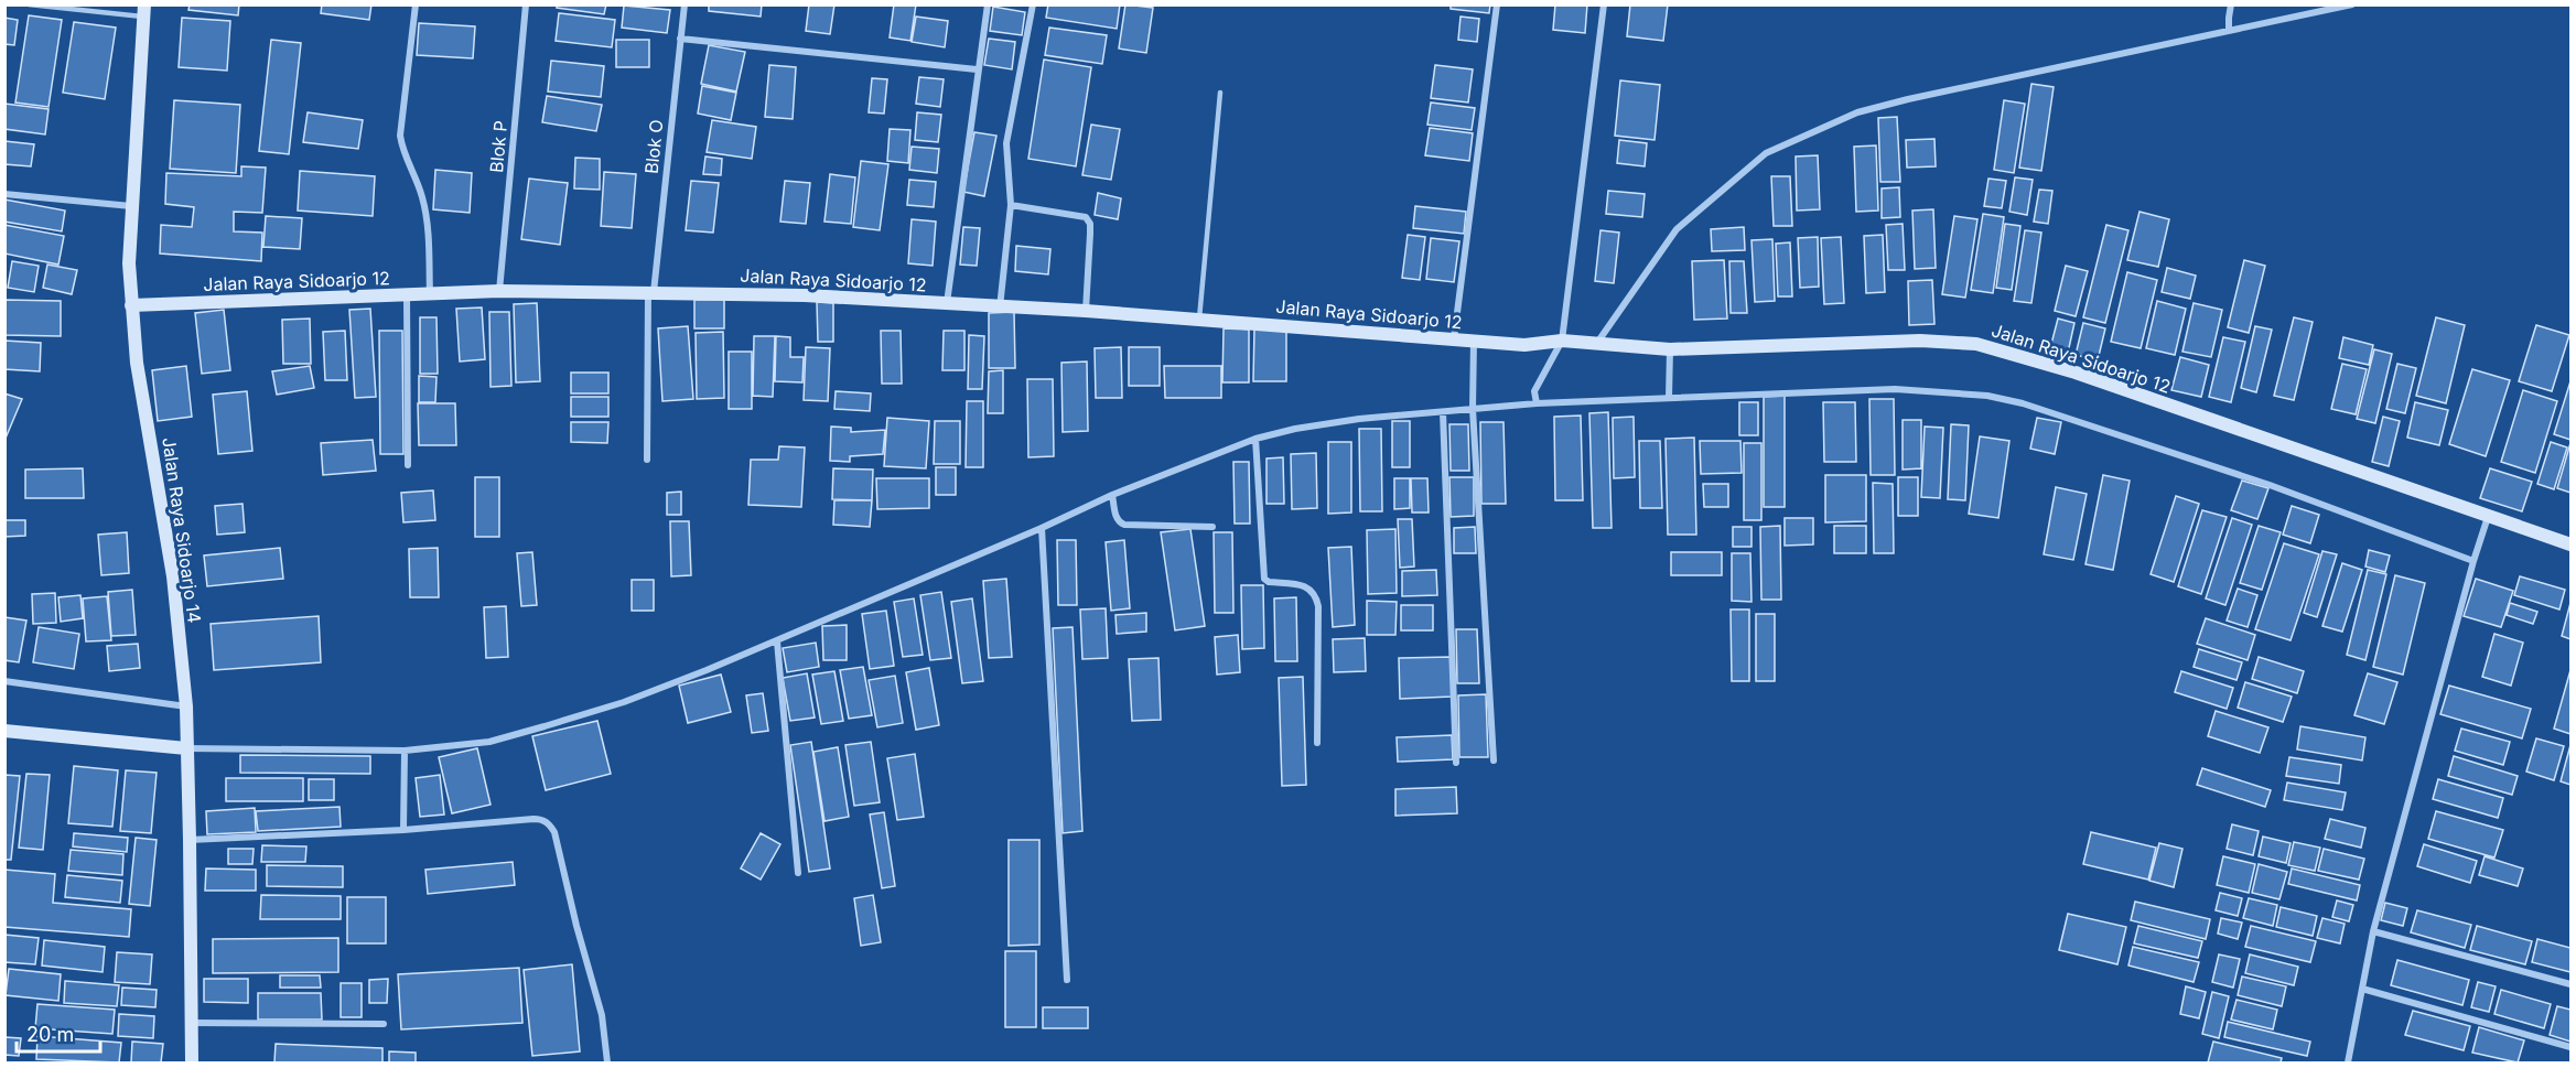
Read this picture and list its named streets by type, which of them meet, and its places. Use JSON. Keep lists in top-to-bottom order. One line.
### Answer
{"streets":{"main road":["Jalan Raya Sidoarjo 12","Jalan Raya Sidoarjo 14"],"street":["Blok P","Blok O"]},"crossings":[["Blok P","Jalan Raya Sidoarjo 12"],["Blok O","Jalan Raya Sidoarjo 12"],["Jalan Raya Sidoarjo 12","Jalan Raya Sidoarjo 14"]],"scale_bar":"20 m"}
